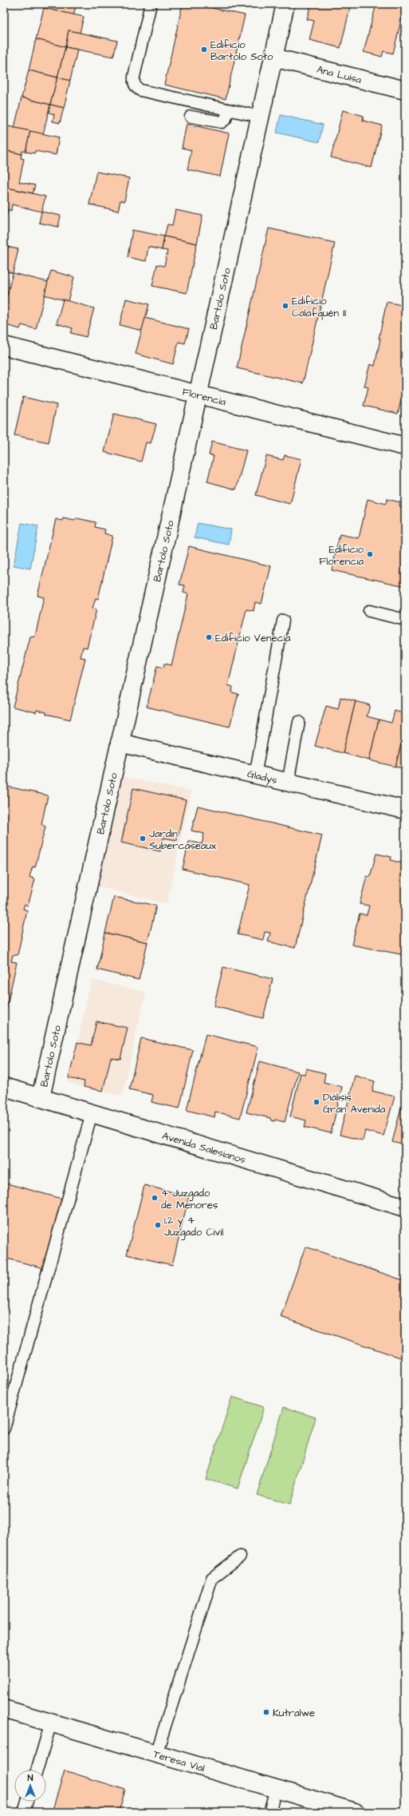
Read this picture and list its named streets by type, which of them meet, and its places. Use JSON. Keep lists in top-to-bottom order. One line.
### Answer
{"streets":{"street":["Ana Luisa","Bartolo Soto","Florencia","Gladys","Avenida Salesianos","Teresa Vial"]},"crossings":[["Ana Luisa","Bartolo Soto"],["Bartolo Soto","Florencia"],["Bartolo Soto","Gladys"],["Bartolo Soto","Avenida Salesianos"]],"places":["Edificio Bartolo Soto","Edificio Calafquén II","Edificio Florencia","Edificio Venecia","Jardín Subercaseaux","Diálisis Gran Avenida","4 Juzgado de Menores","1,2 y 4 Juzgado Civil","Kutralwe"],"north":"top"}
